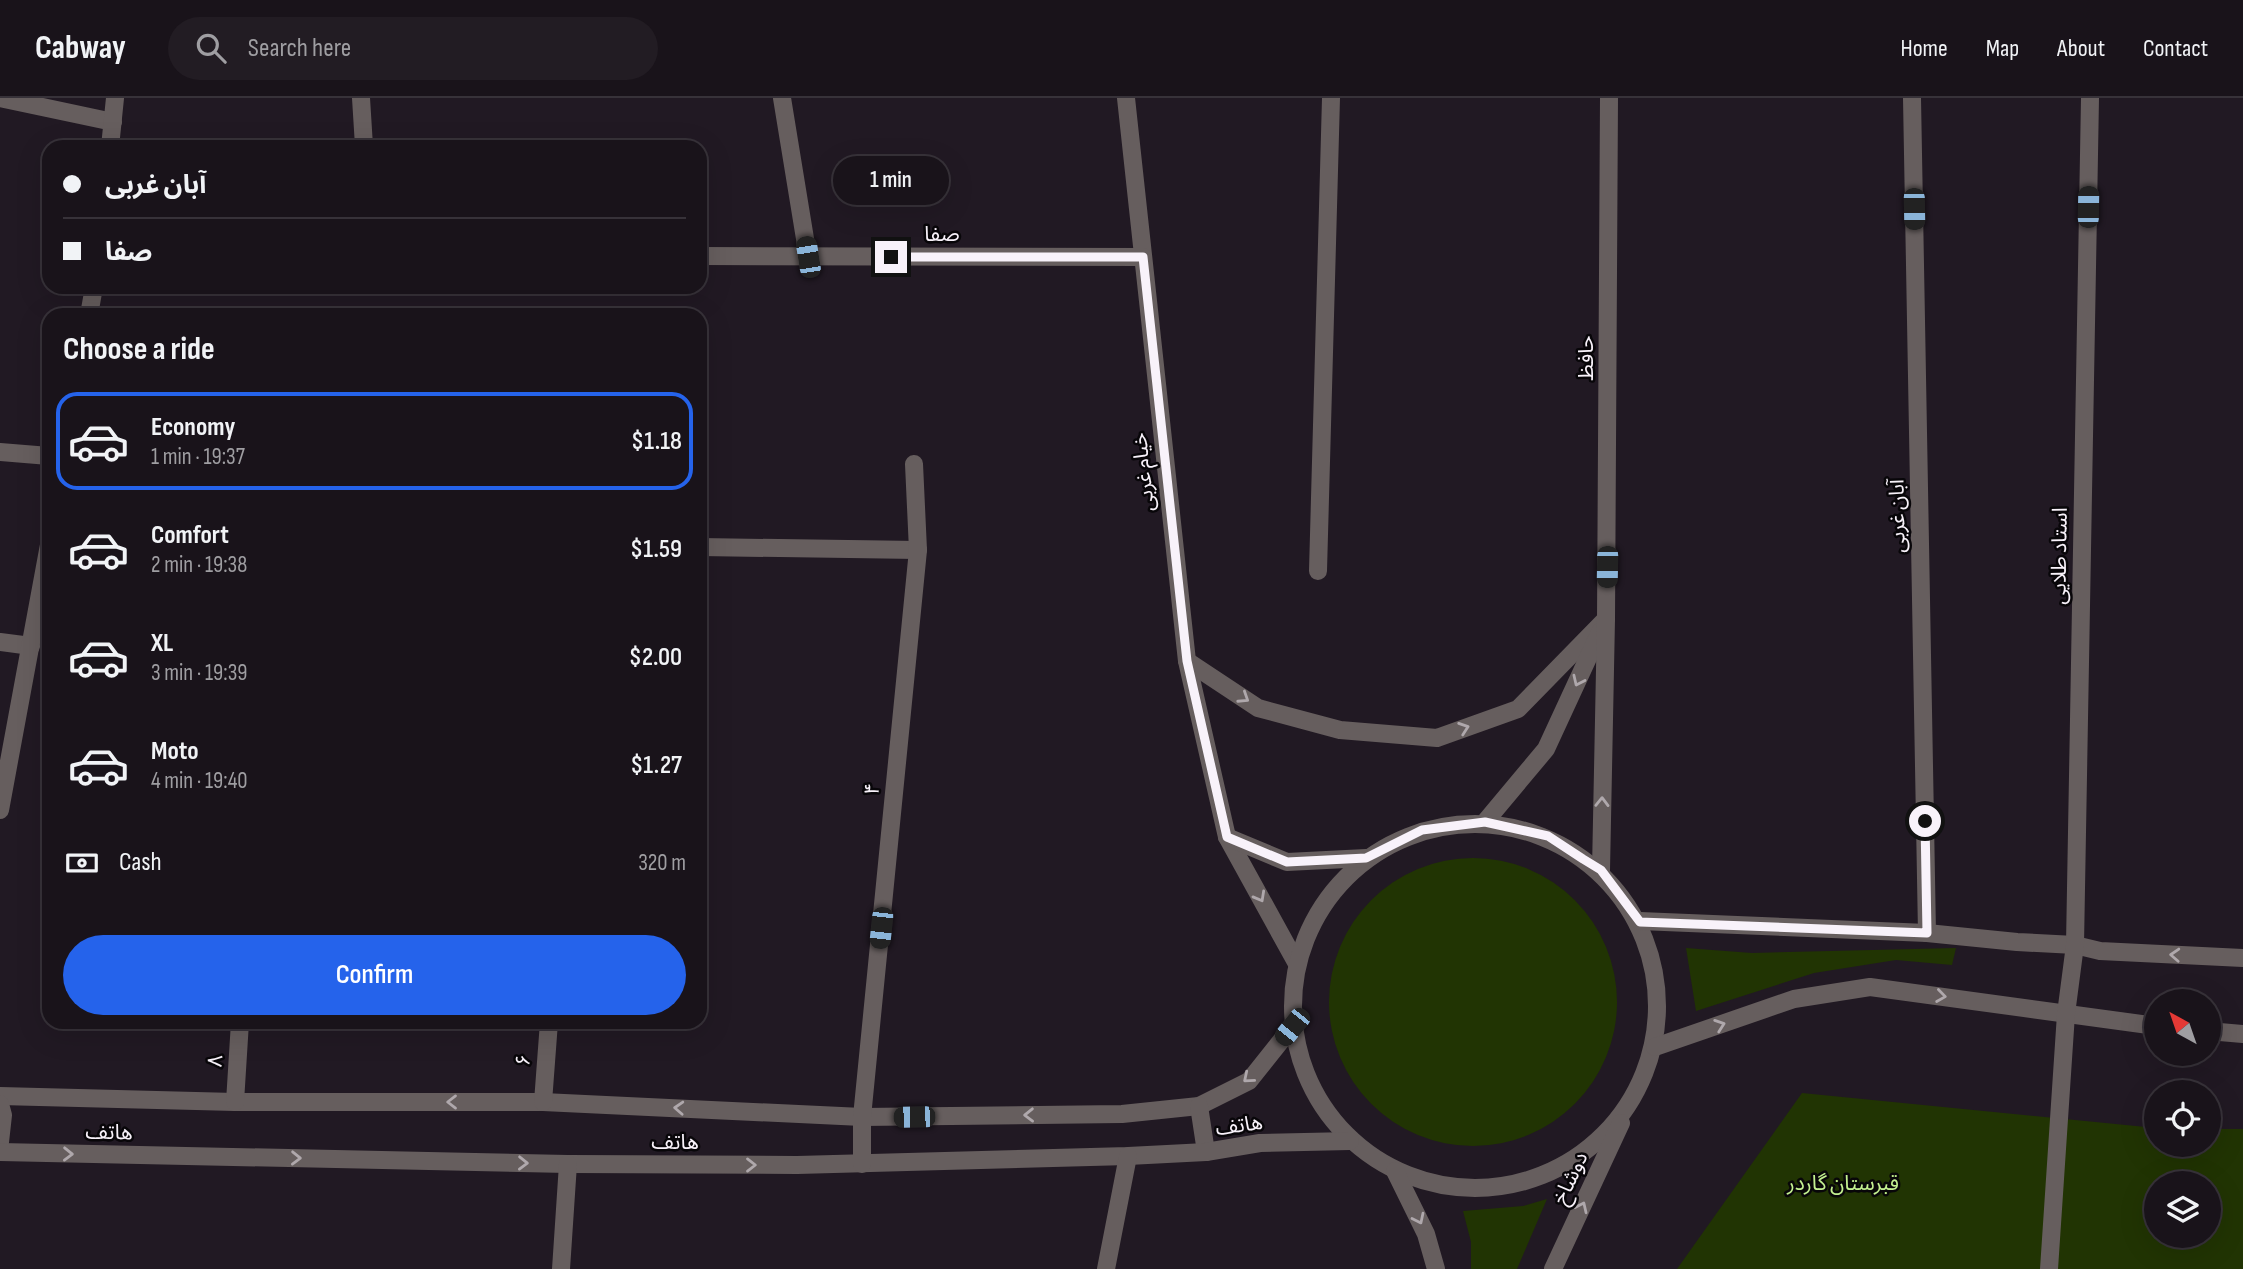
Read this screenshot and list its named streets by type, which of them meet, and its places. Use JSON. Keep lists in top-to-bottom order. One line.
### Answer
{"streets":{"street":["صفا","حافظ","خیام غربی","آبان غربی","استاد طلایی","۴","۶","۸","هاتف","دوشاخ"]},"crossings":[["صفا","خیام غربی"],["۴","هاتف"],["۶","هاتف"],["۸","هاتف"]],"one_way":["دوشاخ"],"parks":["قبرستان گاردر"],"north":"top left","page":{"header":"Cabway","search":"Search here","nav":["Home","Map","About","Contact"],"banner":["آبان غربی","صفا"],"bubble":"1 min","heading":"Choose a ride","list":[{"name":"Economy","note":"1 min · 19:37","value":"$1.18"},{"name":"Comfort","note":"2 min · 19:38","value":"$1.59"},{"name":"XL","note":"3 min · 19:39","value":"$2.00"},{"name":"Moto","note":"4 min · 19:40","value":"$1.27"}],"pay":["Cash","320 m"],"buttons":"Confirm"}}
